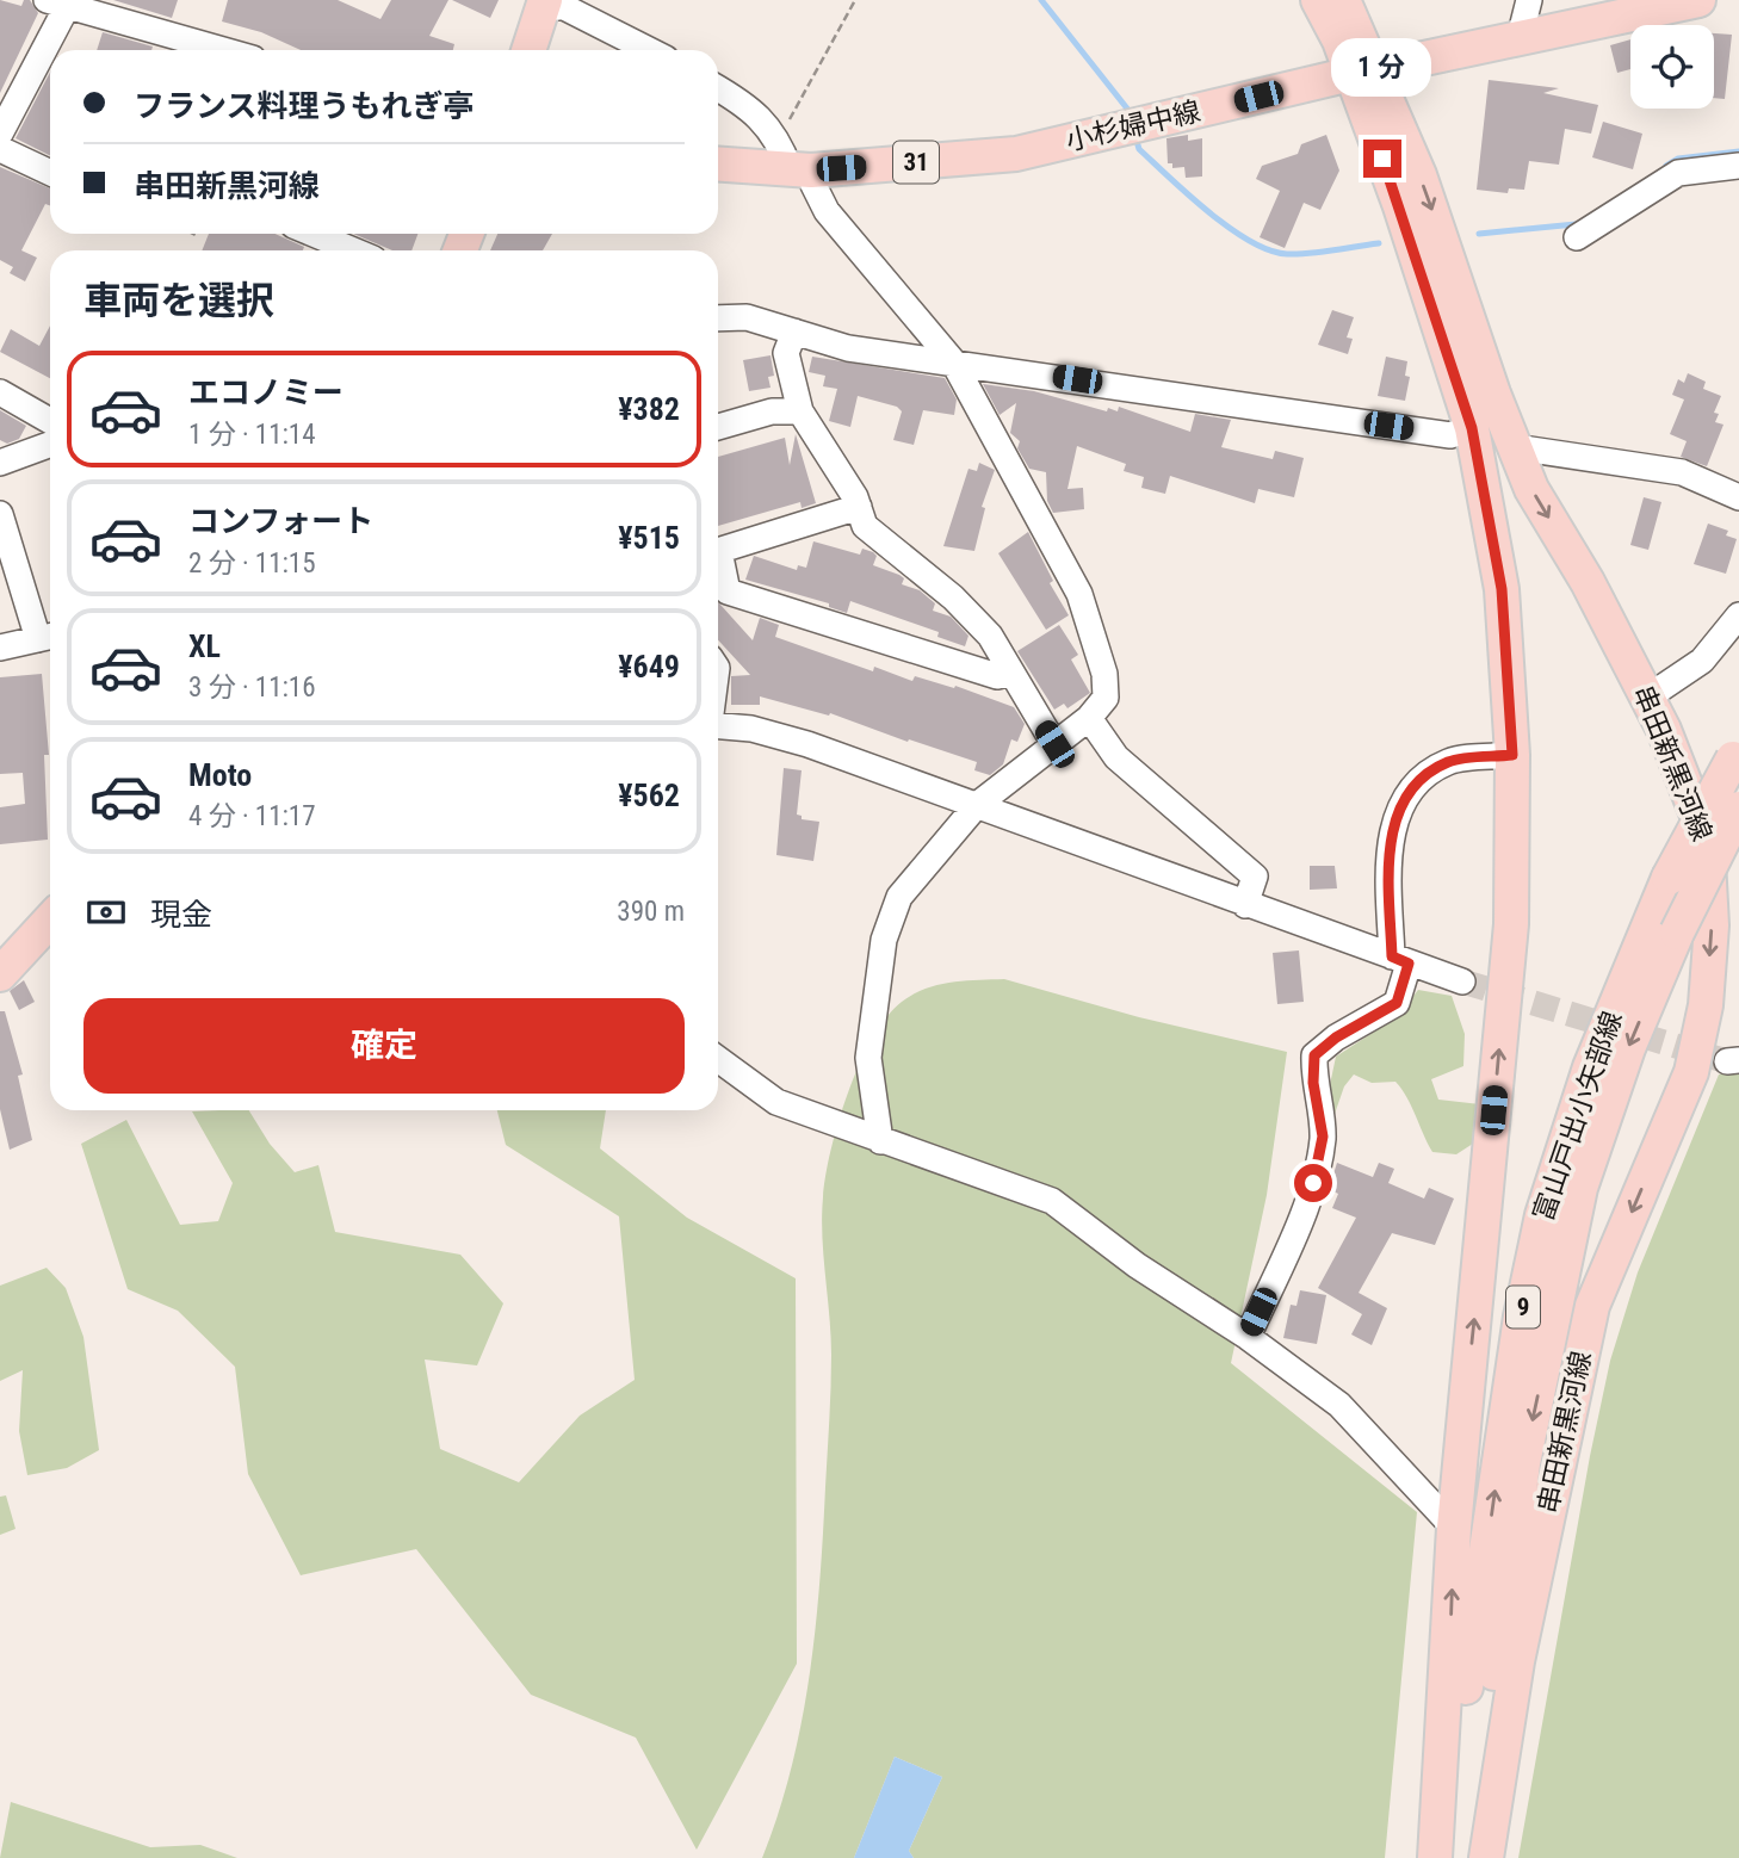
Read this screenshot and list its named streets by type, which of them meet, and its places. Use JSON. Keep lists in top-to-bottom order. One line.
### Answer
{"streets":{"main road":["小杉婦中線","31","串田新黒河線","富山戸出小矢部線","9"]},"crossings":[["小杉婦中線","串田新黒河線"]],"page":{"bubble":"1 分","banner":["フランス料理うもれぎ亭","串田新黒河線"],"heading":"車両を選択","list":[{"name":"エコノミー","note":"1 分 · 11:14","value":"¥382"},{"name":"コンフォート","note":"2 分 · 11:15","value":"¥515"},{"name":"XL","note":"3 分 · 11:16","value":"¥649"},{"name":"Moto","note":"4 分 · 11:17","value":"¥562"}],"pay":["現金","390 m"],"buttons":"確定"}}
